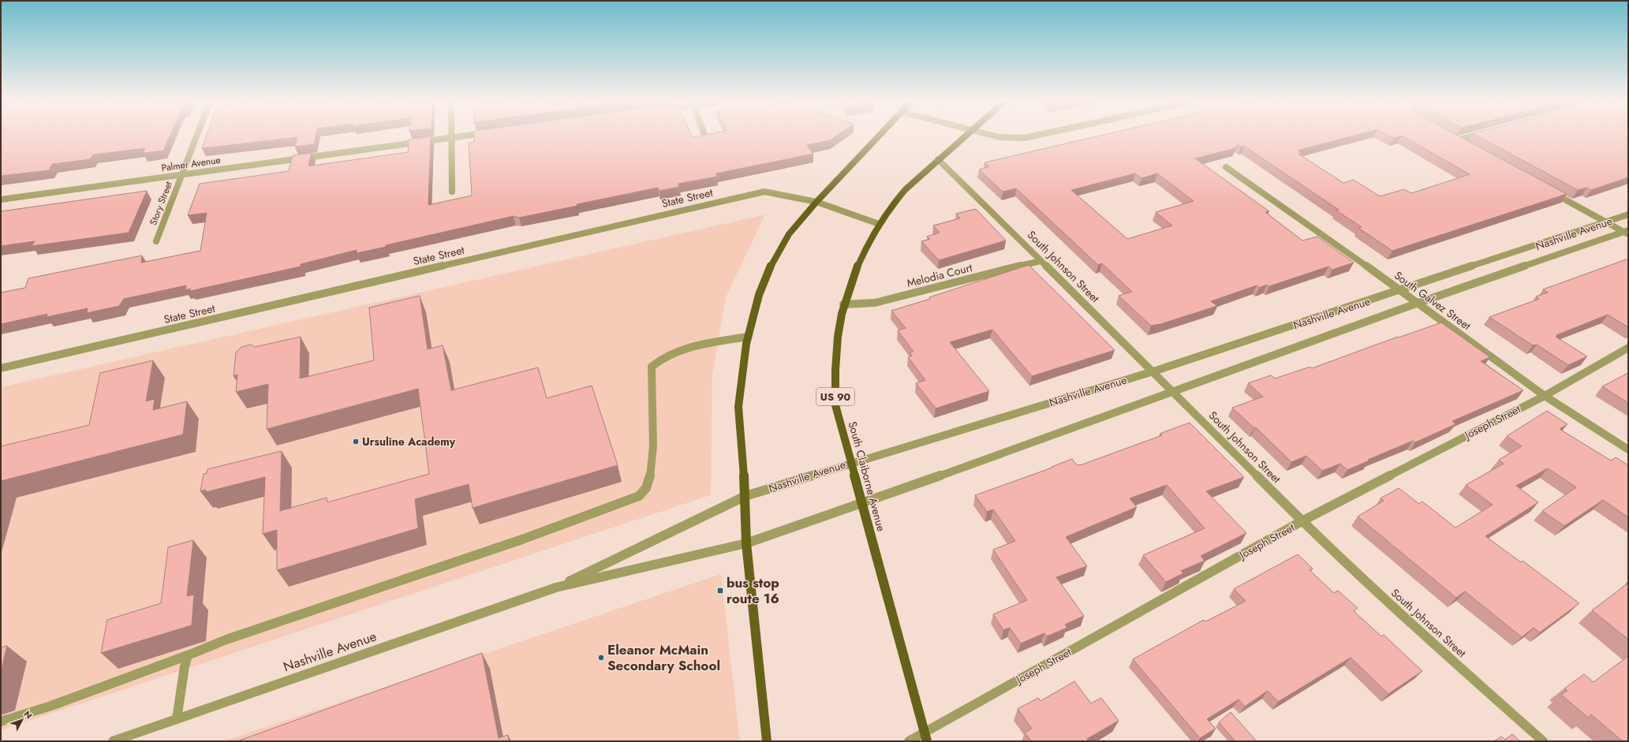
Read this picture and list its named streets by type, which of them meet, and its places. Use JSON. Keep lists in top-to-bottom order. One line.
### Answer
{"streets":{"main road":["US 90","South Claiborne Avenue"],"street":["Palmer Avenue","State Street","Story Street","Nashville Avenue","South Johnson Street","Melodia Court","South Galvez Street","Joseph Street"]},"crossings":[["Palmer Avenue","Story Street"],["State Street","South Claiborne Avenue"],["Nashville Avenue","South Johnson Street"],["Nashville Avenue","South Galvez Street"],["Nashville Avenue","South Claiborne Avenue"],["South Johnson Street","Melodia Court"],["South Johnson Street","Joseph Street"],["South Johnson Street","South Claiborne Avenue"],["Melodia Court","South Claiborne Avenue"],["South Galvez Street","Joseph Street"],["Joseph Street","South Claiborne Avenue"]],"places":{"other":["Ursuline Academy","Eleanor McMain Secondary School"],"transit":["bus stop route 16"]},"north":"top right"}
